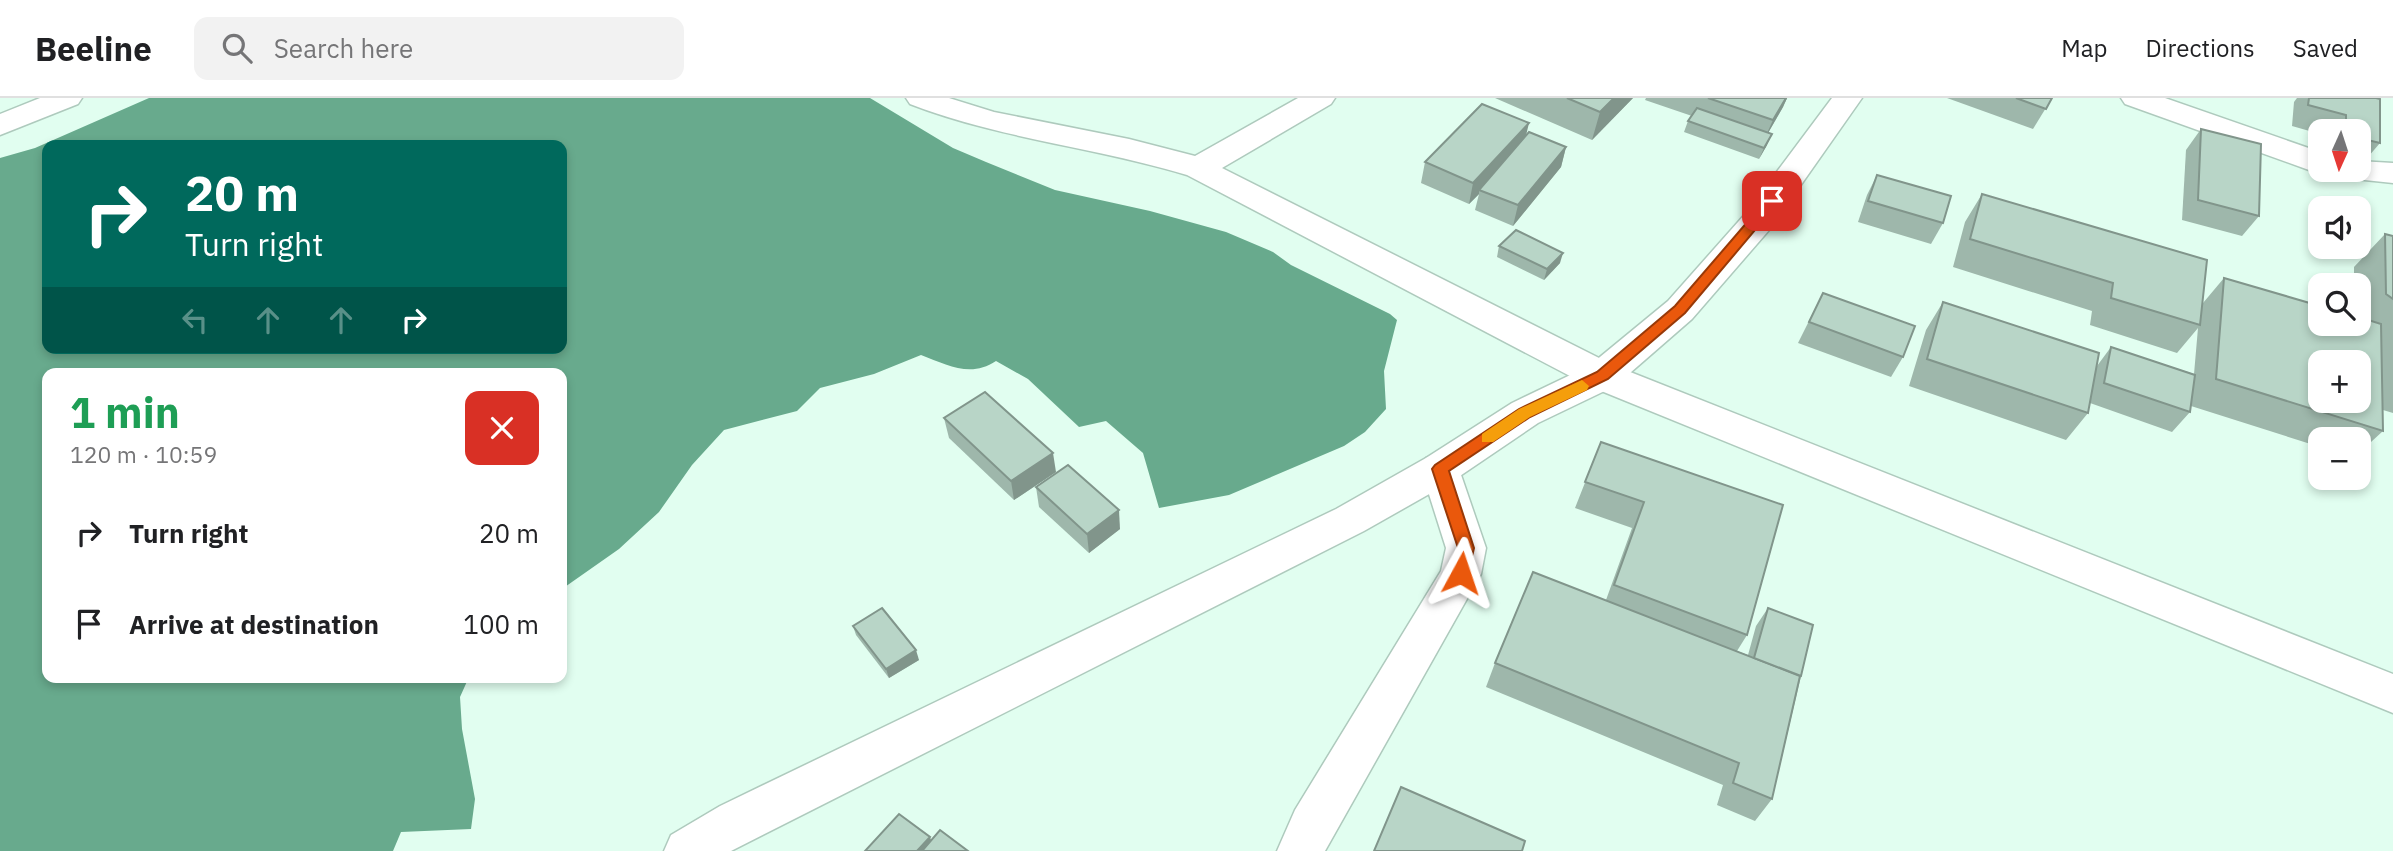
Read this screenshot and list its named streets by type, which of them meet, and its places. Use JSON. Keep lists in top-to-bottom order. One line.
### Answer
{"north":"bottom","page":{"header":"Beeline","search":"Search here","nav":["Map","Directions","Saved"],"map_buttons":["+","−"],"turn":["20 m","Turn right"],"heading":["1 min","120 m · 10:59"],"list":[{"name":"Turn right","value":"20 m"},{"name":"Arrive at destination","value":"100 m"}]}}
